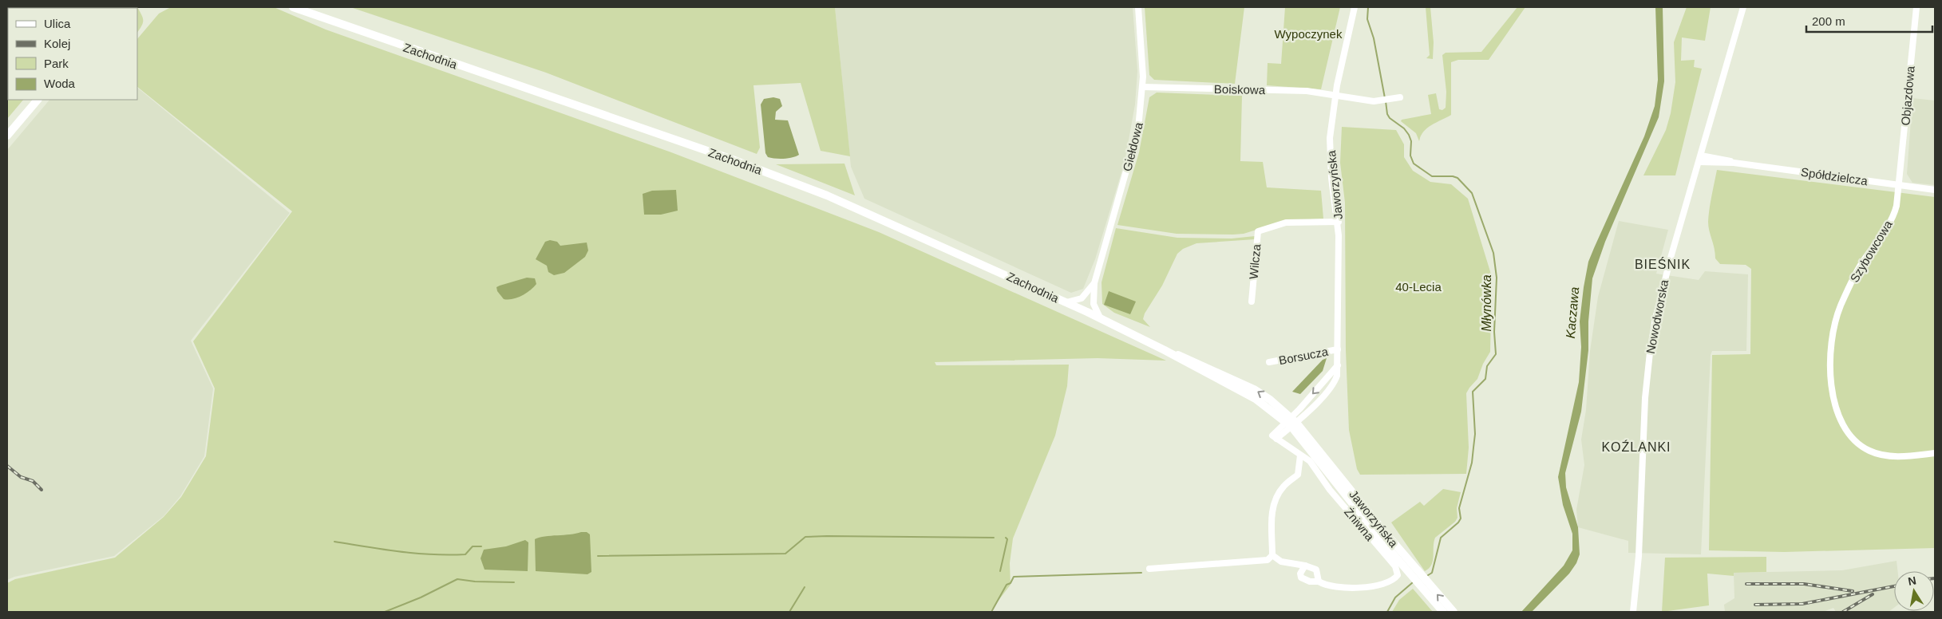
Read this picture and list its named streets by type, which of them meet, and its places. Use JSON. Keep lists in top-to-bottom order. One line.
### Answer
{"streets":{"main road":["Zachodnia","Jaworzyńska"],"street":["Boiskowa","Objazdowa","Giełdowa","Spółdzielcza","Szybowcowa","Wilcza","Nowodworska","Borsucza","Żniwna"]},"crossings":[["Zachodnia","Giełdowa"],["Zachodnia","Jaworzyńska"],["Zachodnia","Żniwna"],["Boiskowa","Giełdowa"],["Boiskowa","Jaworzyńska"],["Objazdowa","Spółdzielcza"],["Objazdowa","Szybowcowa"],["Spółdzielcza","Szybowcowa"],["Spółdzielcza","Nowodworska"],["Jaworzyńska","Wilcza"],["Jaworzyńska","Borsucza"],["Jaworzyńska","Żniwna"]],"districts":["BIEŚNIK","KOŹLANKI"],"water":["Młynówka","Kaczawa"],"parks":["Wypoczynek","40-Lecia"],"legend":["Ulica","Kolej","Park","Woda"],"scale_bar":"200 m","north":"top"}
